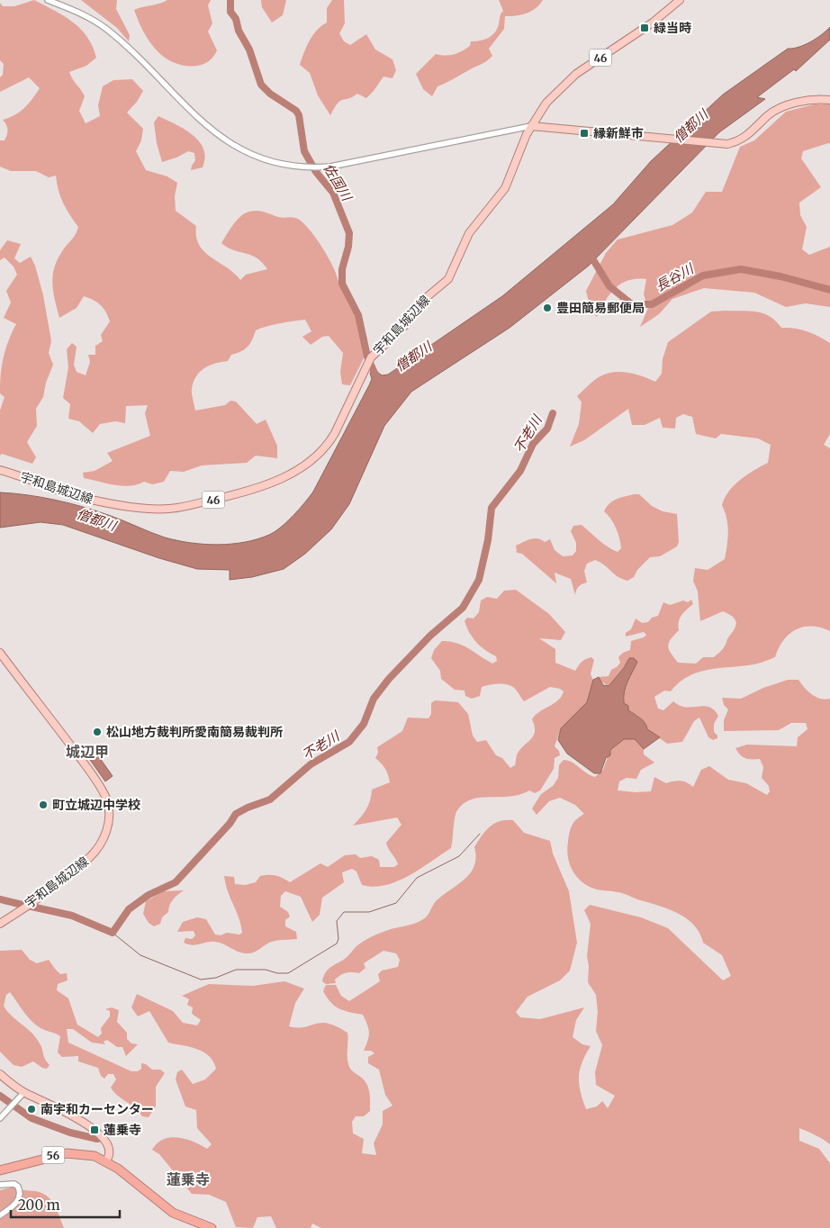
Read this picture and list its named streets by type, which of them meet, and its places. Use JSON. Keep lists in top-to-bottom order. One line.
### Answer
{"streets":{"highway":["56"],"main road":["46","宇和島城辺線"]},"districts":["城辺甲","蓮乗寺"],"water":["僧都川","佐国川","長谷川","不老川"],"places":{"transit":["緑当時","縁新鮮市","蓮乗寺"],"other":["豊田簡易郵便局","松山地方裁判所愛南簡易裁判所","町立城辺中学校","南宇和カーセンター"]},"scale_bar":"200 m"}
